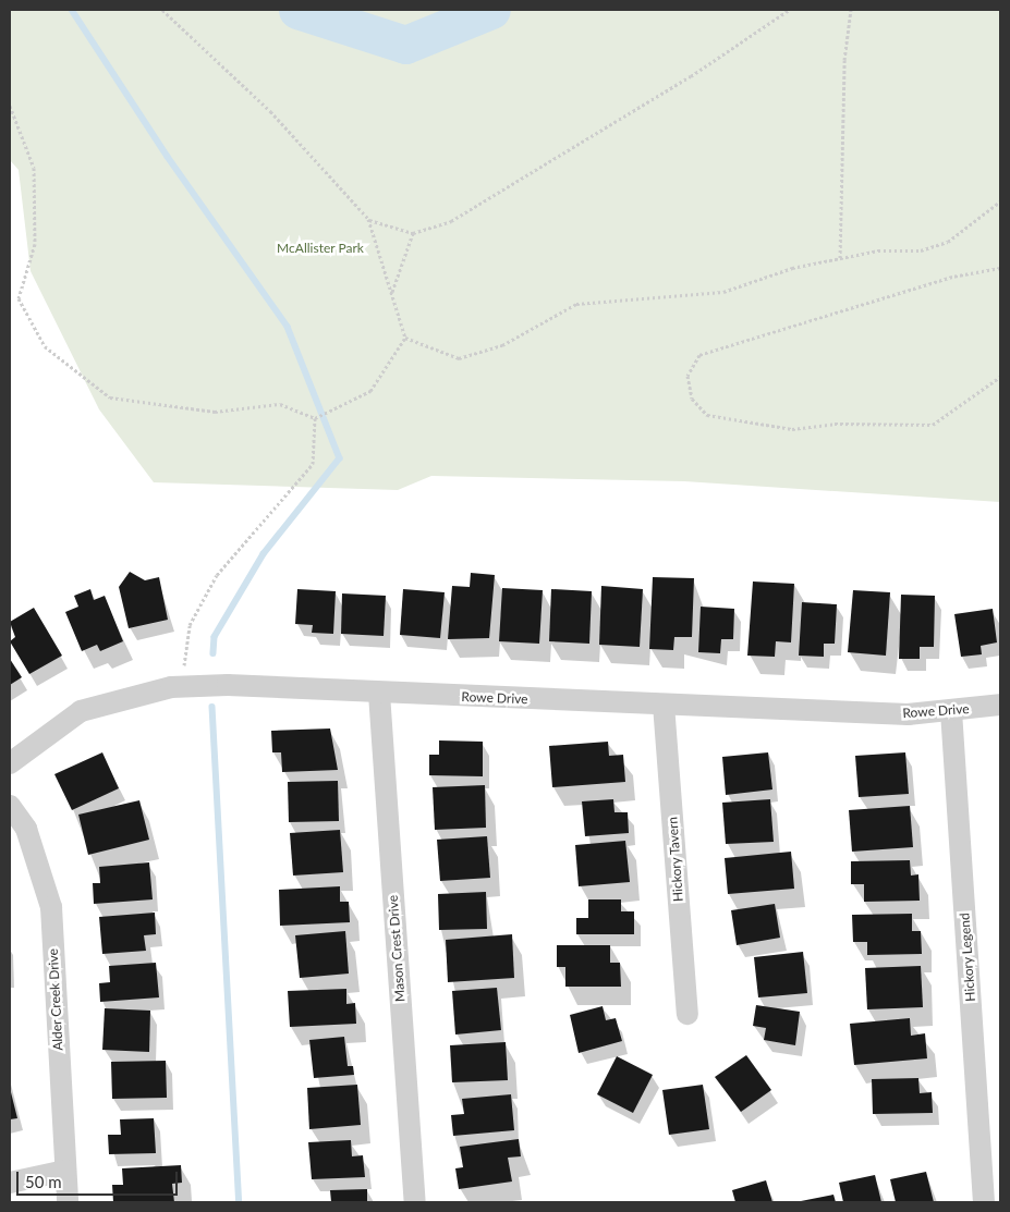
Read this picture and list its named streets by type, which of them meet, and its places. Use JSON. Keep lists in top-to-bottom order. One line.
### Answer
{"streets":{"street":["Rowe Drive","Hickory Tavern","Mason Crest Drive","Hickory Legend","Alder Creek Drive"]},"crossings":[["Rowe Drive","Hickory Tavern"],["Rowe Drive","Mason Crest Drive"],["Rowe Drive","Hickory Legend"]],"parks":["McAllister Park"],"scale_bar":"50 m"}
